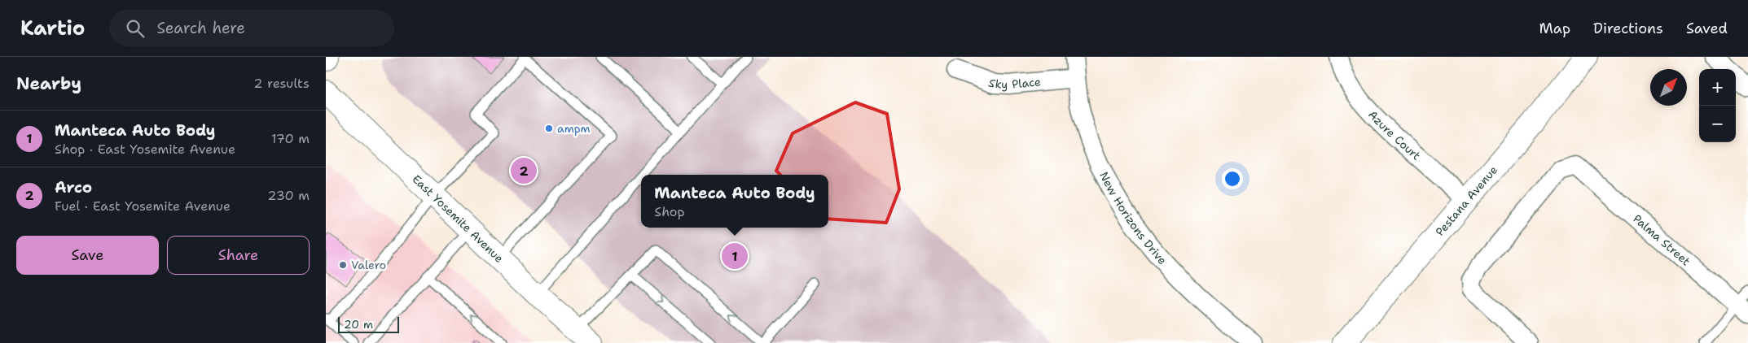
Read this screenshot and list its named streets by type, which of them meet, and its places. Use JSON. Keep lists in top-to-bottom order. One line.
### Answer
{"streets":{"street":["Sky Place","Azure Court","Pestana Avenue","New Horizons Drive","East Yosemite Avenue","Palma Street"]},"crossings":[["Sky Place","New Horizons Drive"],["Azure Court","Pestana Avenue"]],"places":["ampm","Valero"],"scale_bar":"20 m","north":"top right","page":{"header":"Kartio","search":"Search here","nav":["Map","Directions","Saved"],"heading":["Nearby","2 results"],"map_buttons":["+","−"],"list":[{"mark":"1","name":"Manteca Auto Body","note":"Shop · East Yosemite Avenue","value":"170 m"},{"mark":"2","name":"Arco","note":"Fuel · East Yosemite Avenue","value":"230 m"}],"pins":["2","1"],"popup":["Manteca Auto Body","Shop"],"buttons":["Save","Share"],"scale":"20 m"}}
